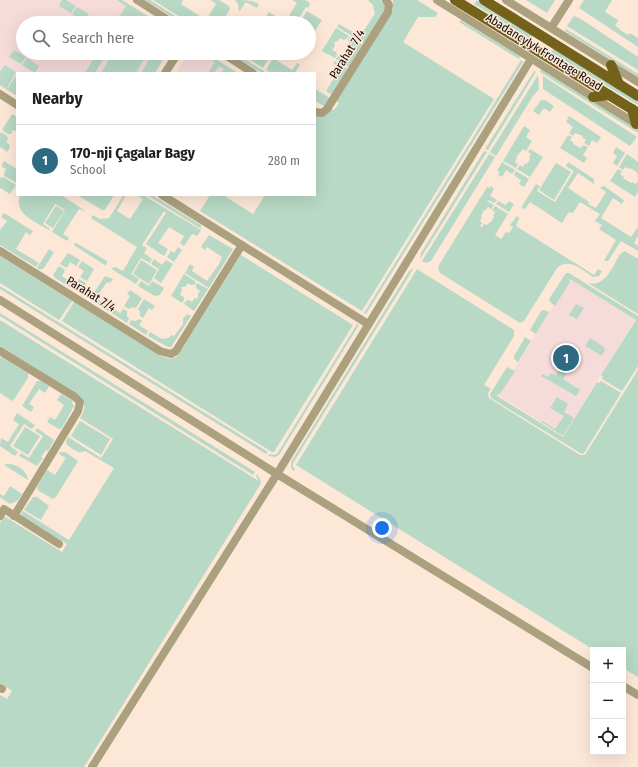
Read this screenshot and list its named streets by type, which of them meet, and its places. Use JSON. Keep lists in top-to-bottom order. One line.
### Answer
{"streets":{"street":["Abadancylyk Frontage Road","Parahat 7/4"]},"page":{"search":"Search here","heading":"Nearby","list":[{"mark":"1","name":"170-nji Çagalar Bagy","note":"School","value":"280 m"}],"pins":"1","map_buttons":["+","−"]}}
